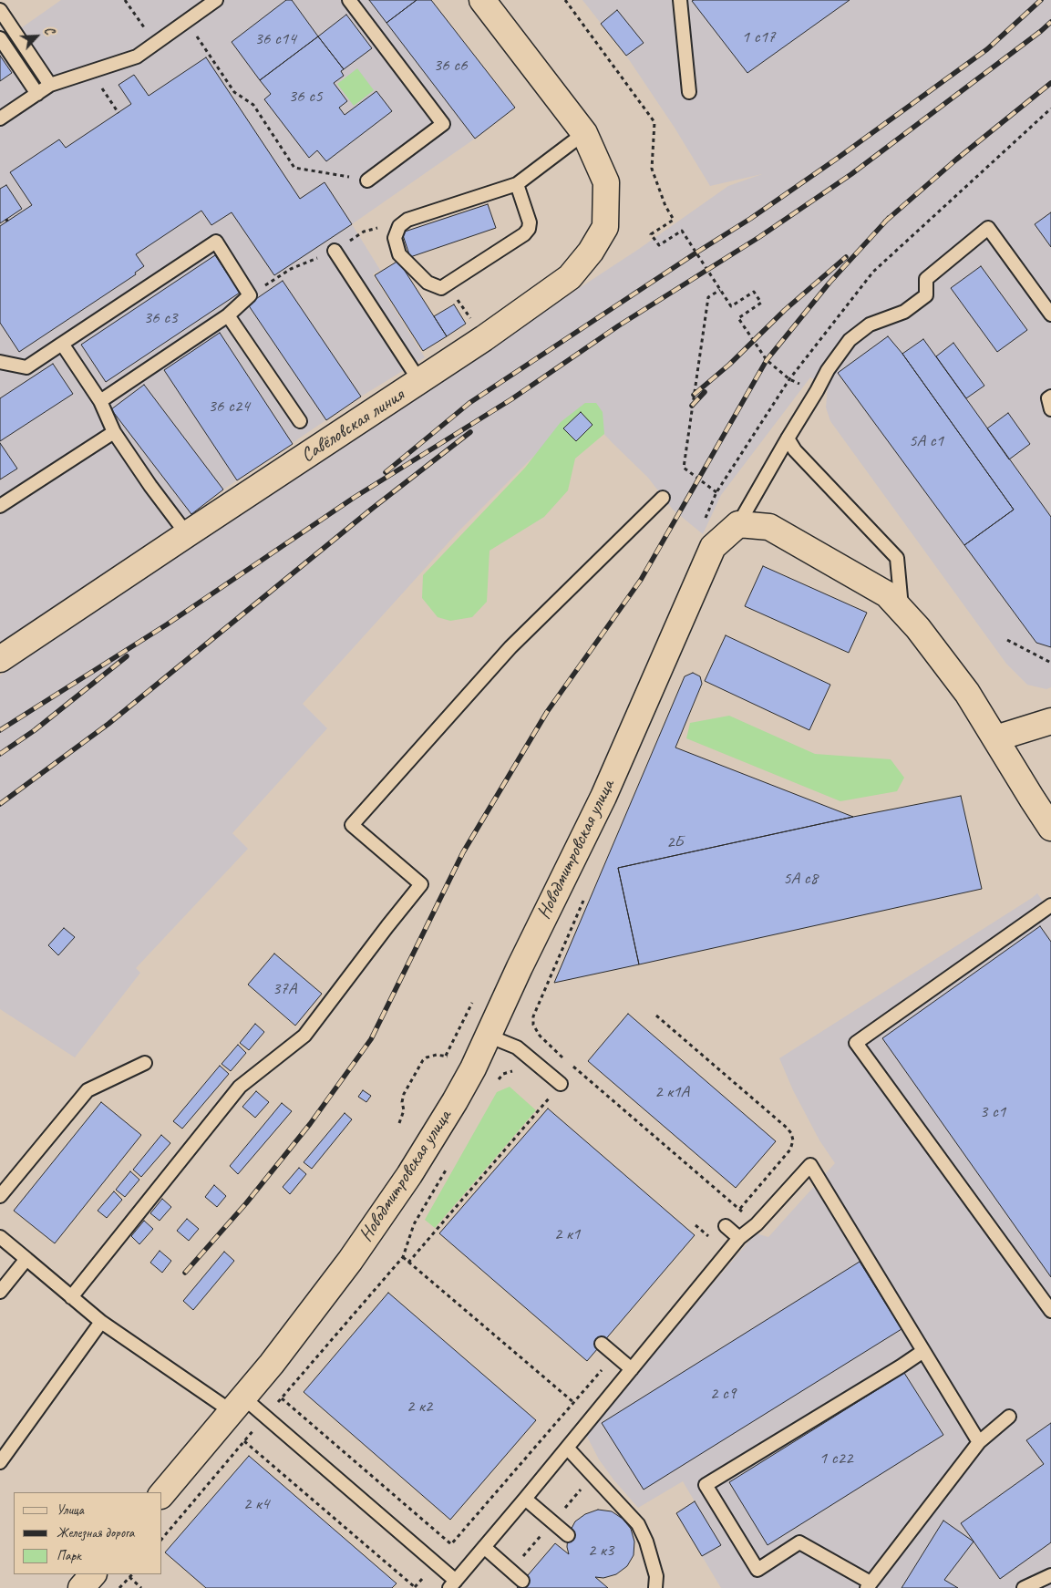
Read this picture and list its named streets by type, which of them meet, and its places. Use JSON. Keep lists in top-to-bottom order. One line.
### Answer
{"streets":{"street":["Савёловская линия","Новодмитровская улица"]},"house_numbers":["1 с17","36 с14","36 с6","36 с5","36 с3","36 с24","5А с1","2Б","5А с8","37А","2 к1А","3 с1","2 к1","2 с9","2 к2","1 с22","2 к4","2 к3"],"legend":["Улица","Железная дорога","Парк"],"north":"top right"}
